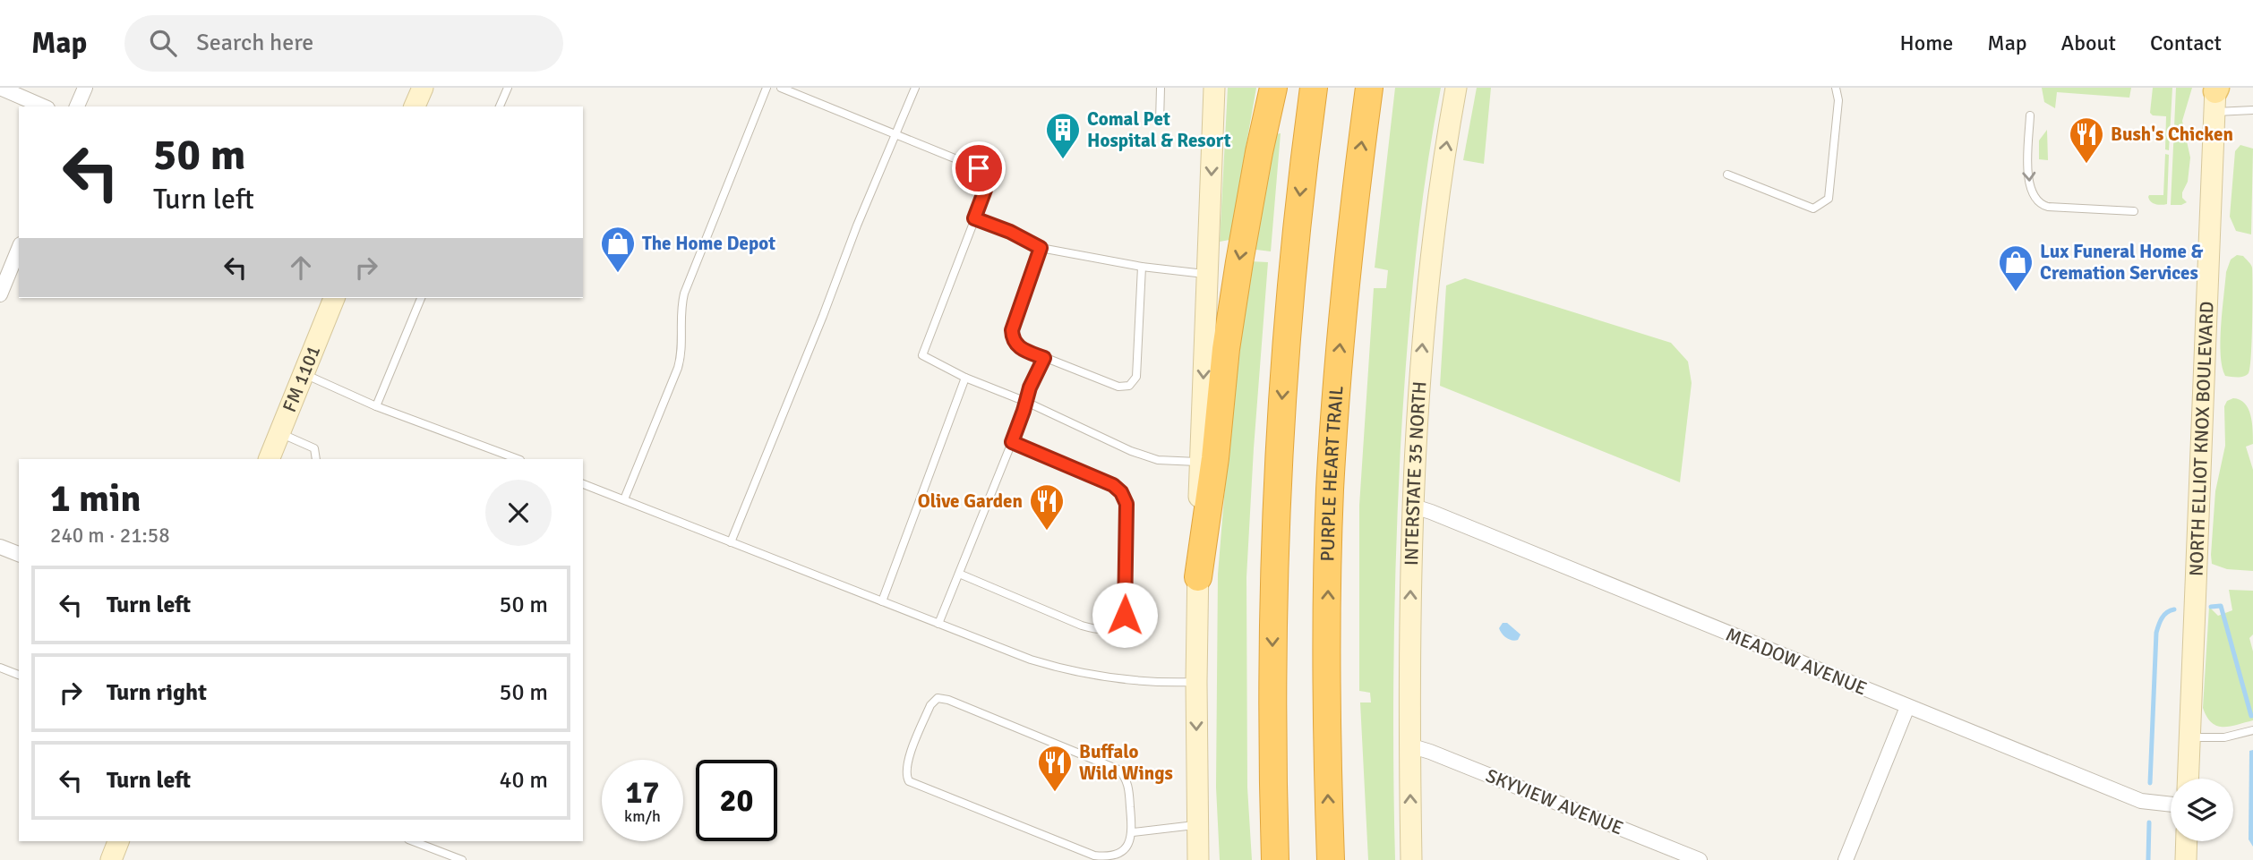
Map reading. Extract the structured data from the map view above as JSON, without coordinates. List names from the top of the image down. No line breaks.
{"streets":{"highway":["PURPLE HEART TRAIL"],"main road":["FM 1101","NORTH ELLIOT KNOX BOULEVARD","INTERSTATE 35 NORTH"],"street":["MEADOW AVENUE","SKYVIEW AVENUE"]},"crossings":[["INTERSTATE 35 NORTH","MEADOW AVENUE"],["INTERSTATE 35 NORTH","SKYVIEW AVENUE"]],"one_way":["INTERSTATE 35 NORTH"],"places":{"building":["Comal Pet Hospital & Resort"],"restaurant":["Bush's Chicken","Olive Garden","Buffalo Wild Wings"],"shop":["The Home Depot","Lux Funeral Home & Cremation Services"]},"page":{"header":"Map","search":"Search here","nav":["Home","Map","About","Contact"],"turn":["50 m","Turn left"],"heading":["1 min","240 m · 21:58"],"list":[{"name":"Turn left","value":"50 m"},{"name":"Turn right","value":"50 m"},{"name":"Turn left","value":"40 m"}],"speed":"17 km/h","limit":"20"}}
